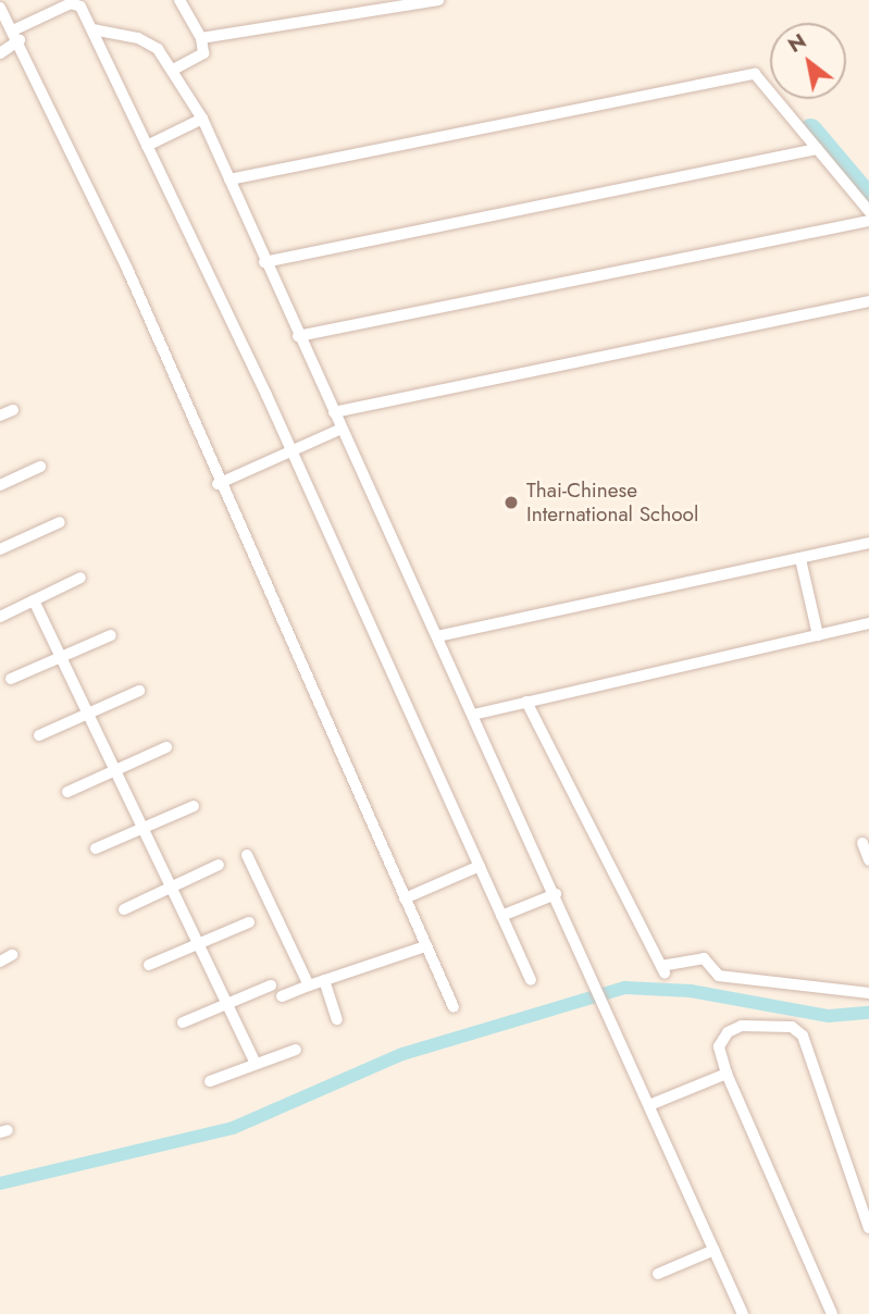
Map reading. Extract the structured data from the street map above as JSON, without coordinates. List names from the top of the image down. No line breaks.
{"places":["Thai-Chinese International School"],"north":"top left"}
